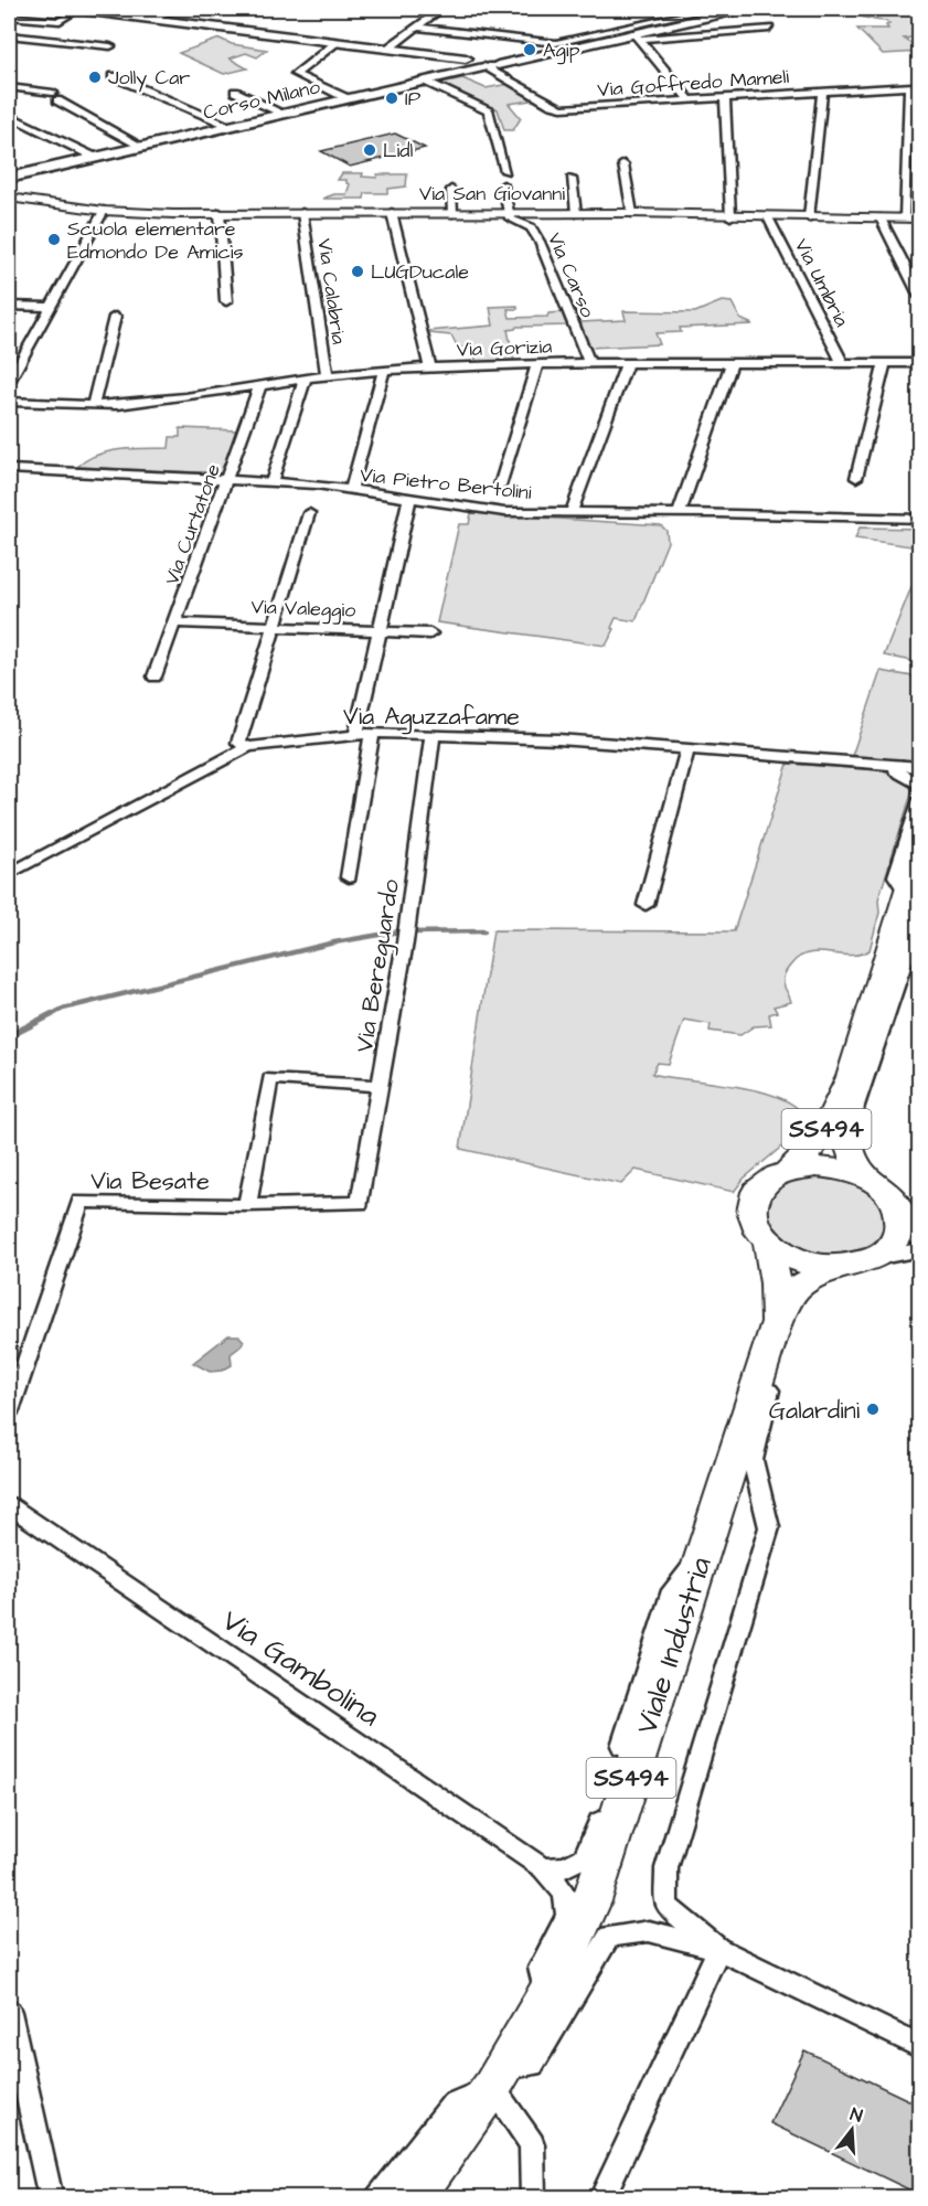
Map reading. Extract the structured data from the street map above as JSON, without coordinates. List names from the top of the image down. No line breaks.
{"streets":{"main road":["Corso Milano","SS494","Viale Industria"],"street":["Via Goffredo Mameli","Via San Giovanni","Via Carso","Via Umbria","Via Calabria","Via Gorizia","Via Pietro Bertolini","Via Curtatone","Via Valeggio","Via Aguzzafame","Via Bereguardo","Via Besate","Via Gambolina"]},"crossings":[["Via Goffredo Mameli","Corso Milano"],["Corso Milano","Via San Giovanni"],["Via San Giovanni","Via Carso"],["Via San Giovanni","Via Umbria"],["Via San Giovanni","Via Calabria"],["Via Carso","Via Gorizia"],["Via Umbria","Via Gorizia"],["Via Calabria","Via Gorizia"],["Via Gorizia","Via Curtatone"],["Via Pietro Bertolini","Via Curtatone"],["Via Curtatone","Via Valeggio"],["Via Aguzzafame","Via Bereguardo"],["Via Bereguardo","Via Besate"],["Viale Industria","Via Gambolina"]],"places":["Agip","Jolly Car","IP","Lidl","Scuola elementare Edmondo De Amicis","LUGDucale","Galardini"],"north":"top"}
